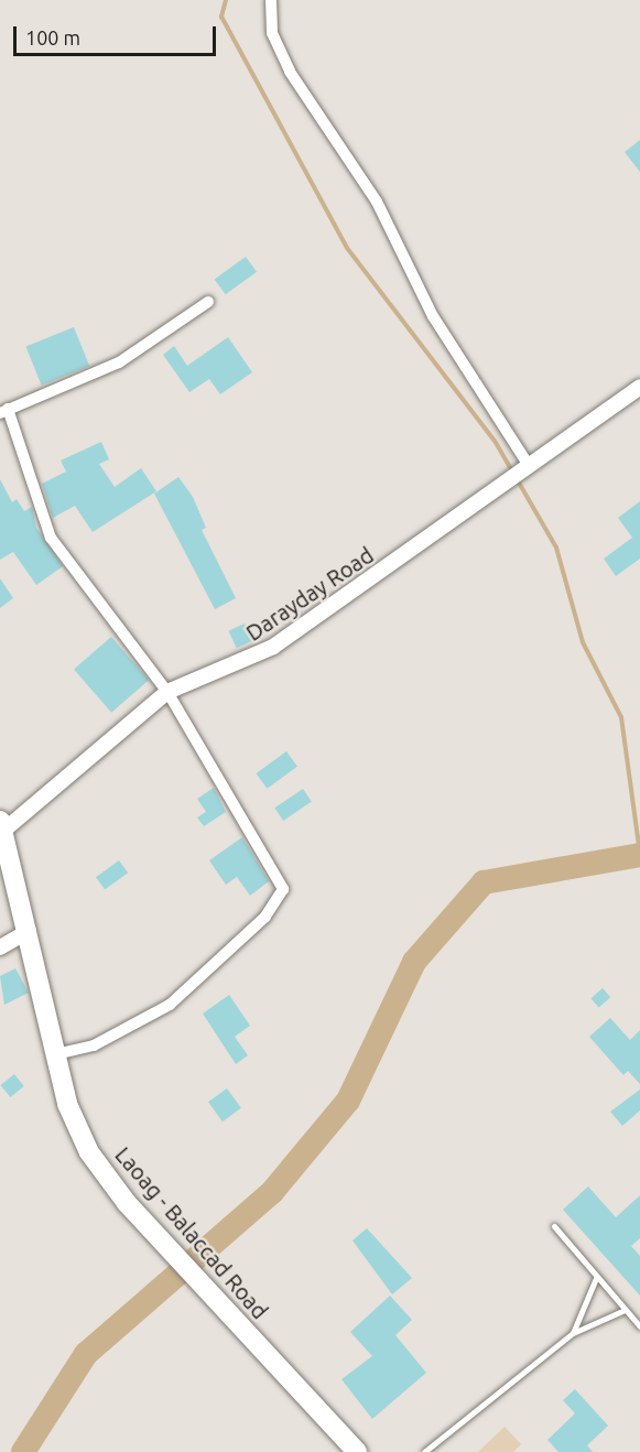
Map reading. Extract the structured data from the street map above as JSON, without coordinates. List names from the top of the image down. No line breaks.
{"streets":{"main road":["Laoag - Balaccad Road"],"street":["Darayday Road"]},"crossings":[["Darayday Road","Laoag - Balaccad Road"]],"scale_bar":"100 m"}
